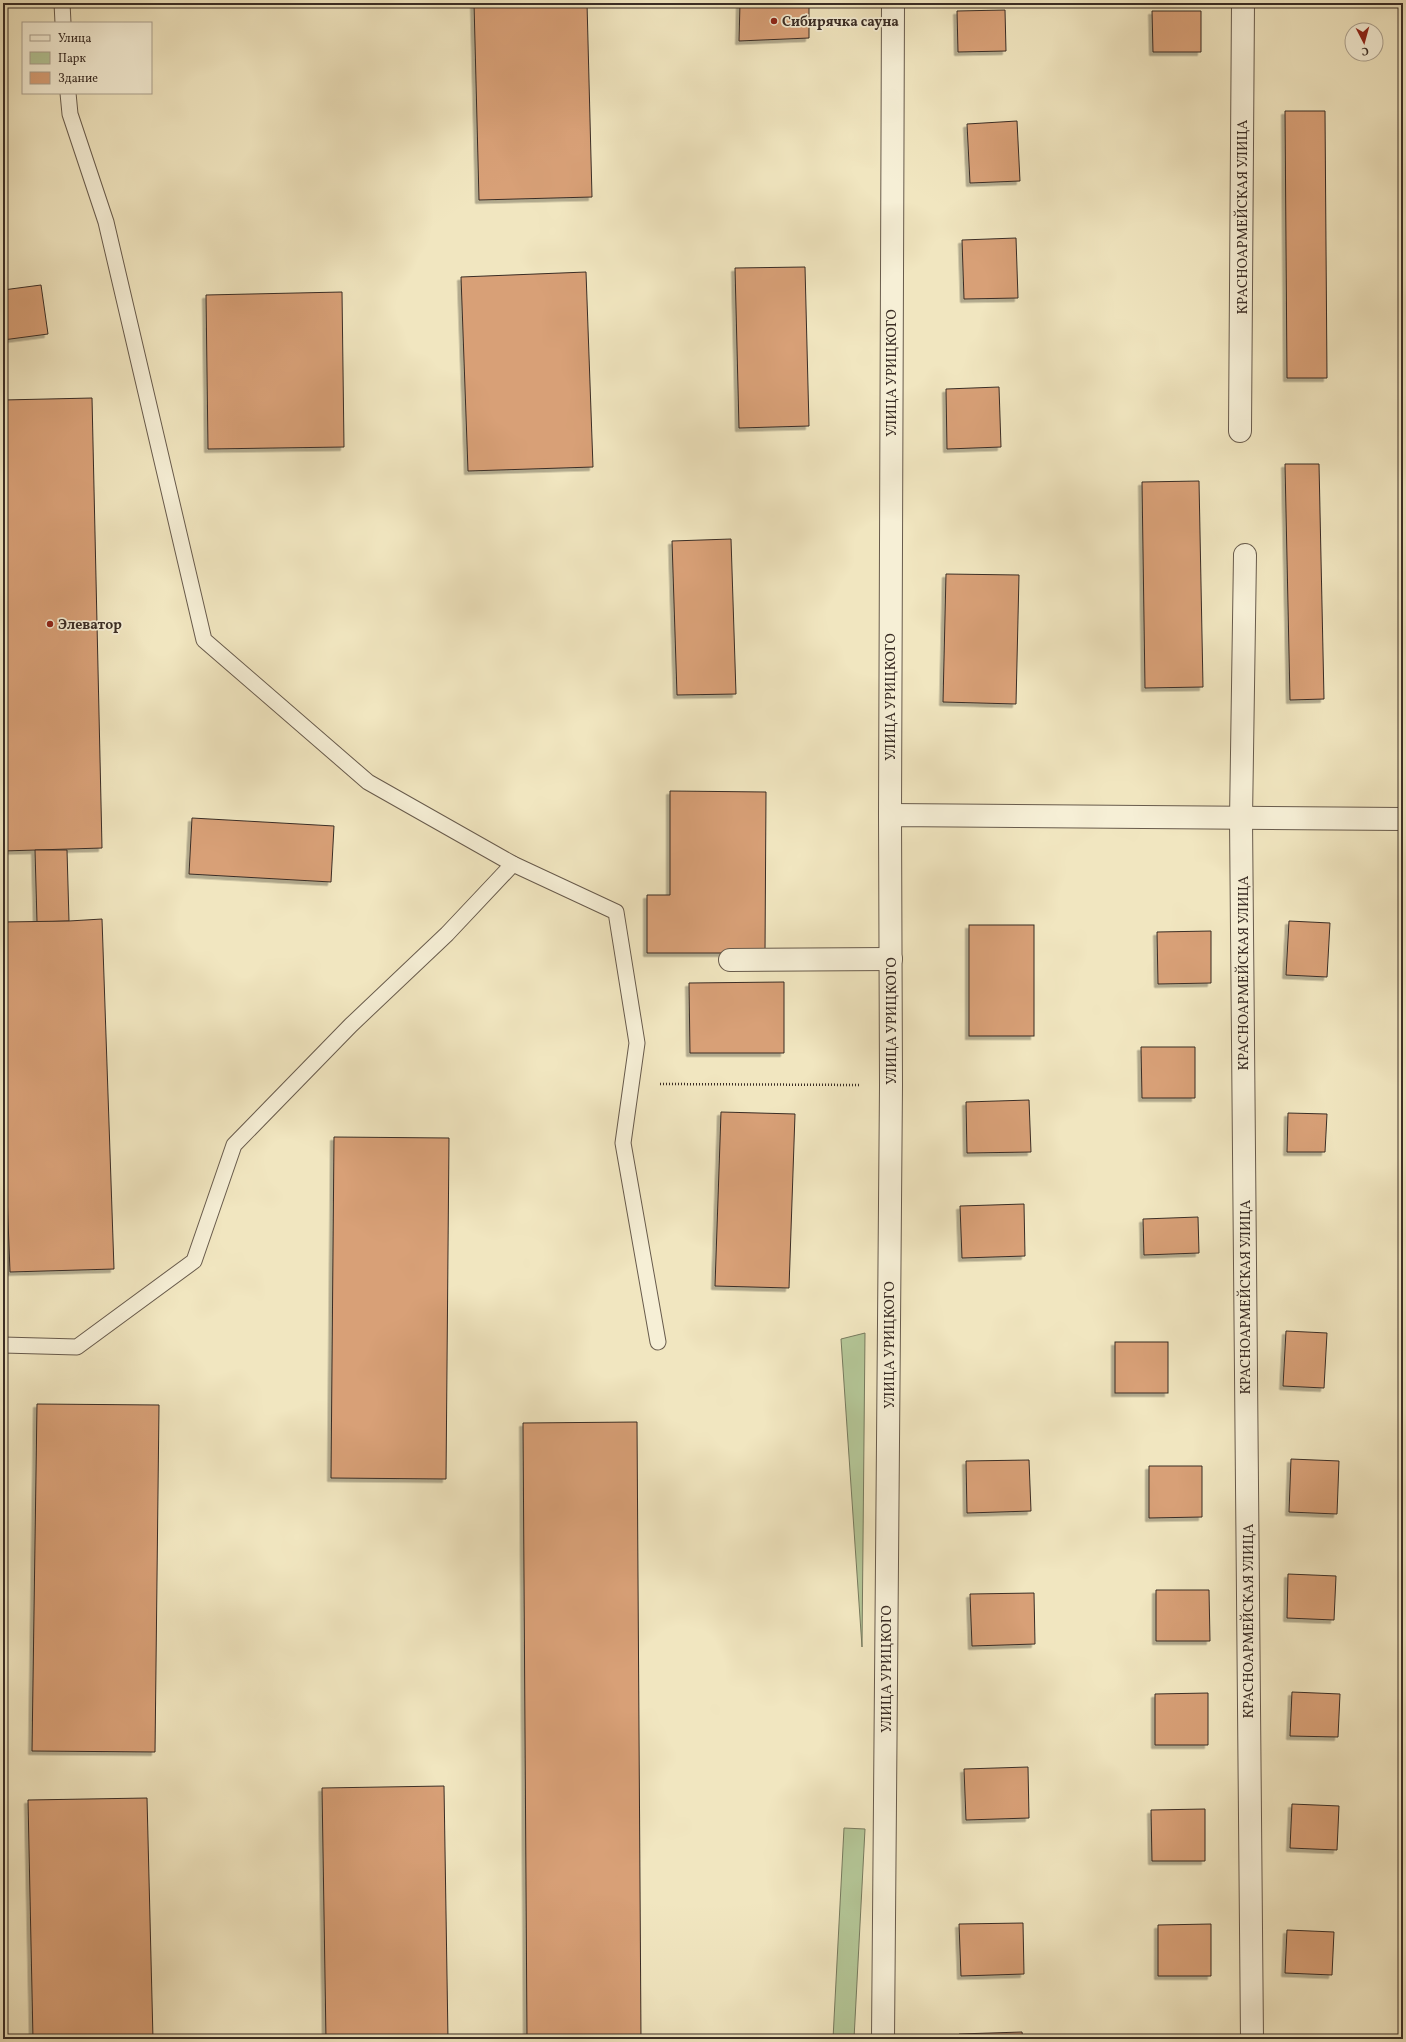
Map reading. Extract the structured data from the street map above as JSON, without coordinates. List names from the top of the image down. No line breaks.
{"streets":{"street":["КРАСНОАРМЕЙСКАЯ УЛИЦА","УЛИЦА УРИЦКОГО"]},"places":["Сибирячка сауна","Элеватор"],"legend":["Улица","Парк","Здание"],"north":"bottom"}
